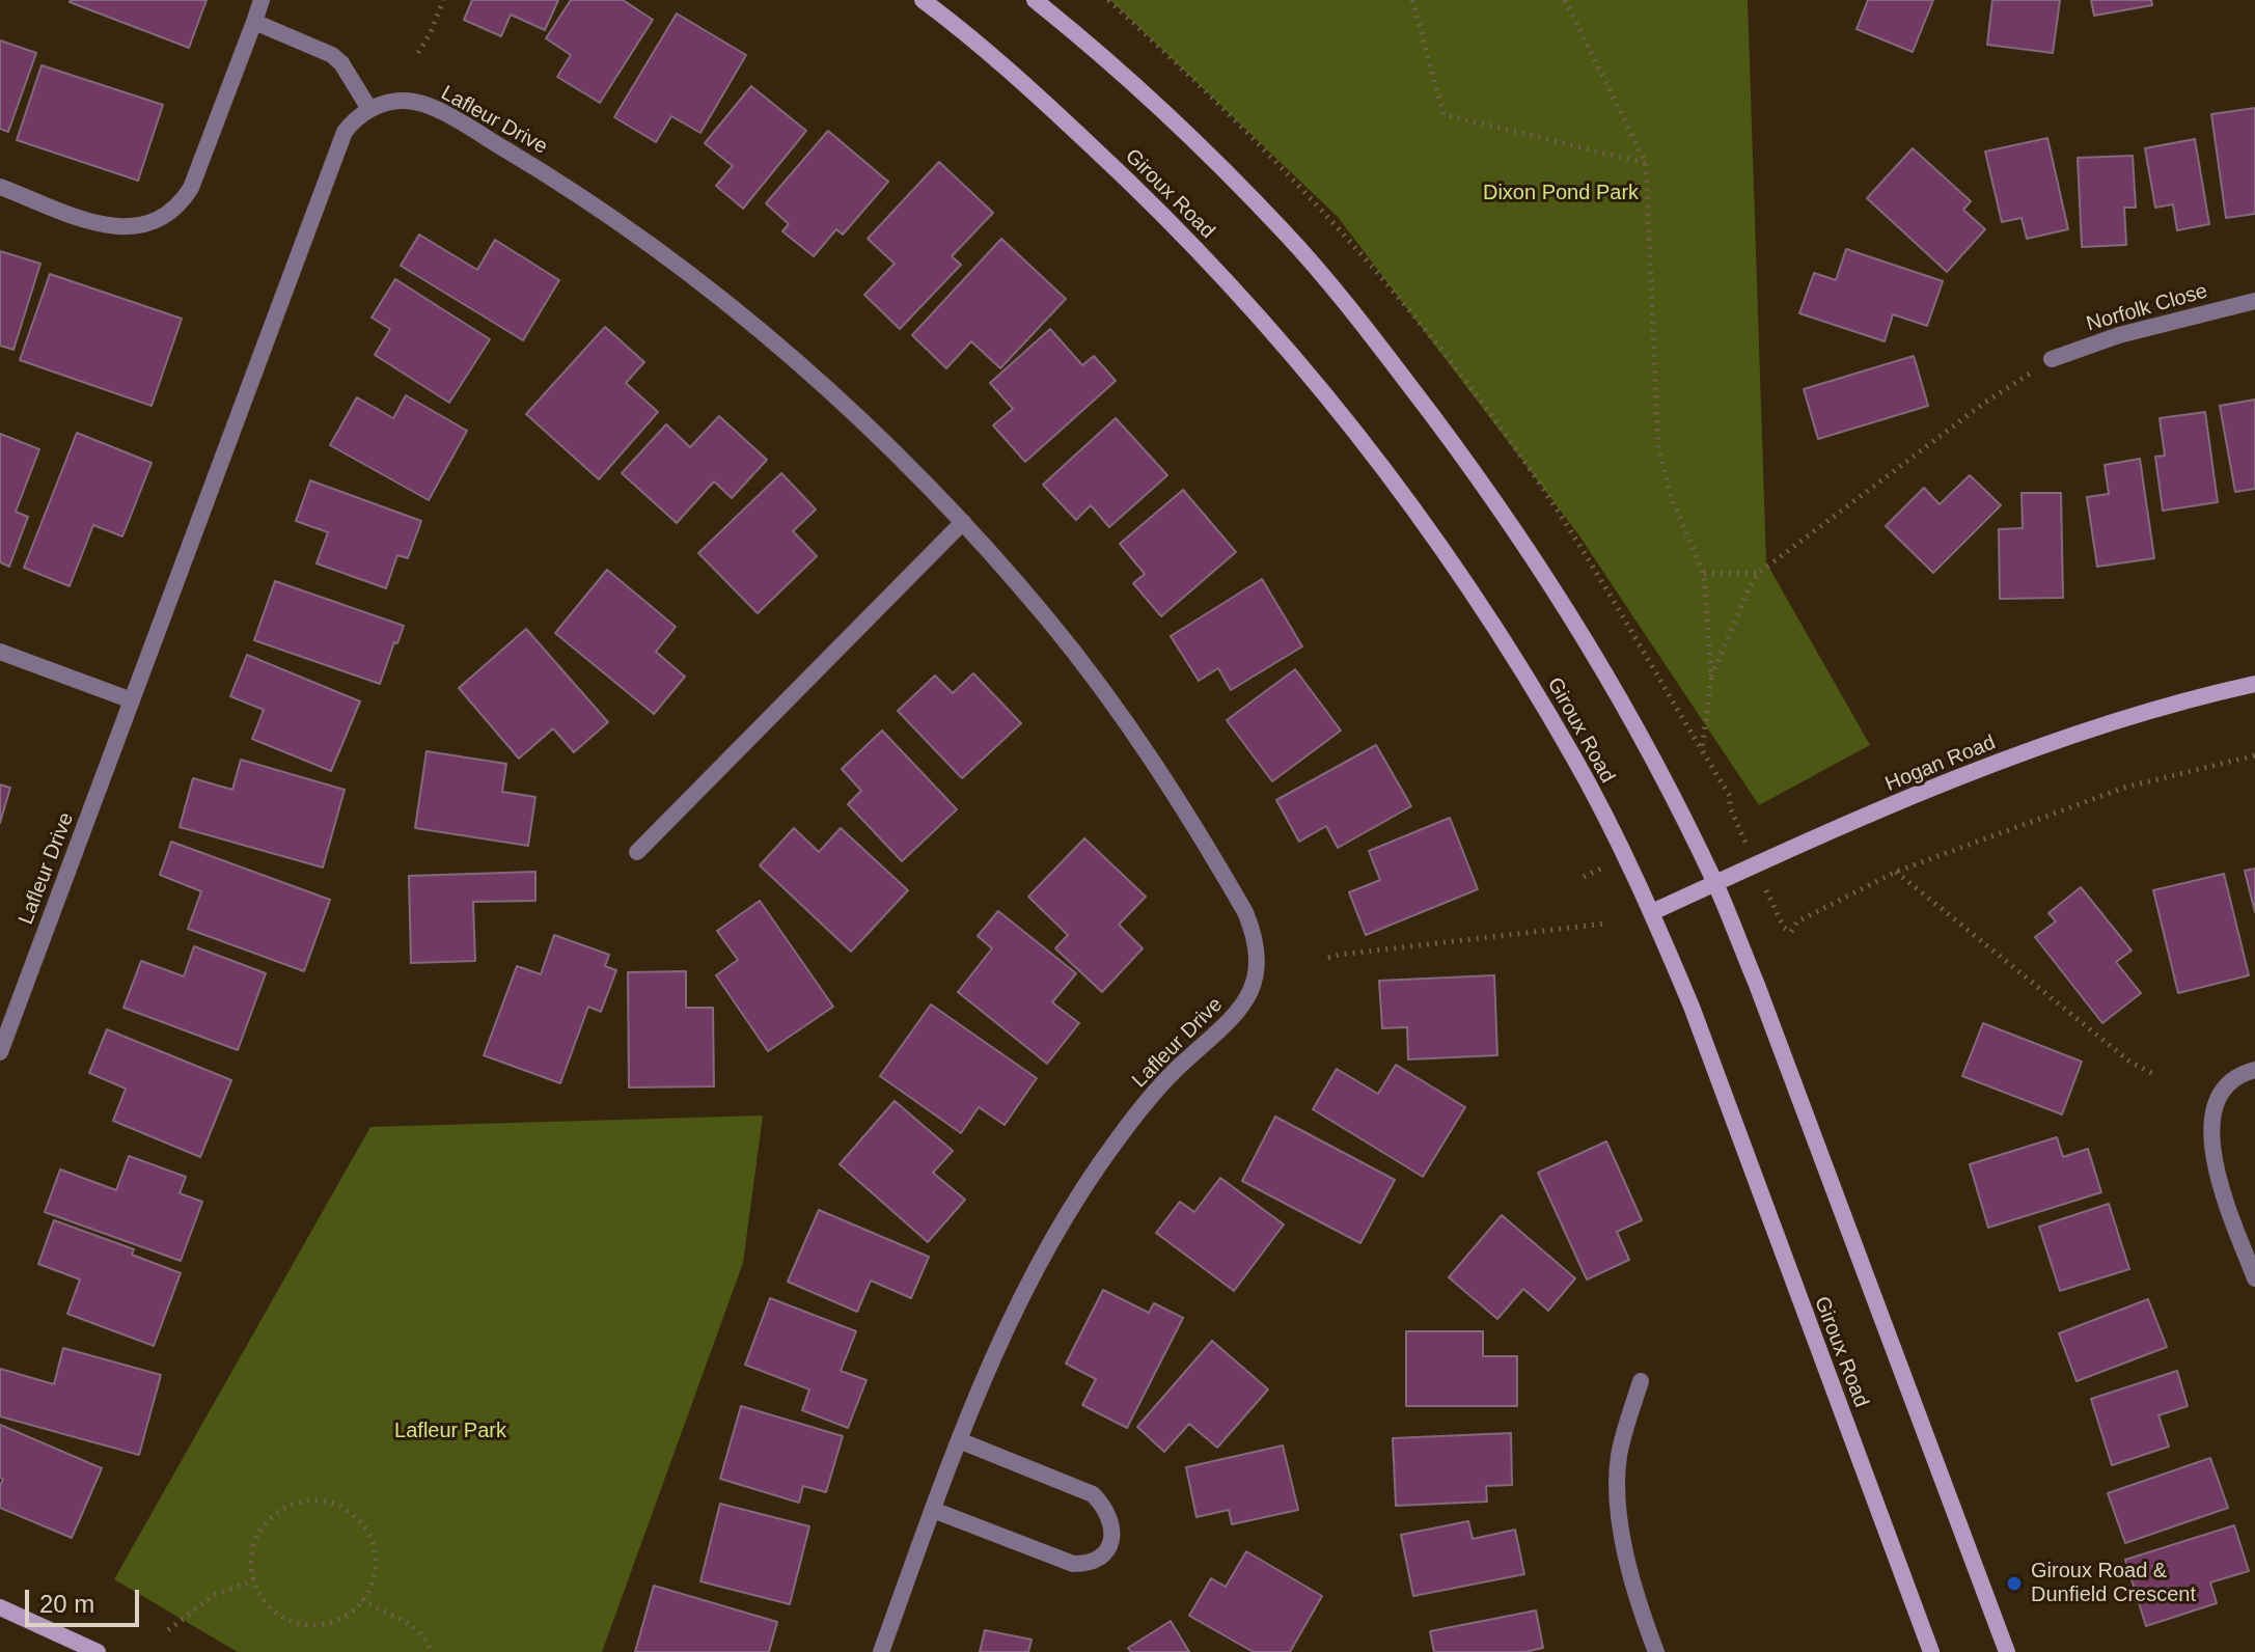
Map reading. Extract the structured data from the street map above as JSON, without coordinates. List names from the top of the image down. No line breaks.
{"streets":{"main road":["Giroux Road","Hogan Road"],"street":["Lafleur Drive","Norfolk Close"]},"crossings":[["Giroux Road","Hogan Road"]],"parks":["Dixon Pond Park","Lafleur Park"],"places":["Giroux Road & Dunfield Crescent"],"scale_bar":"20 m"}
